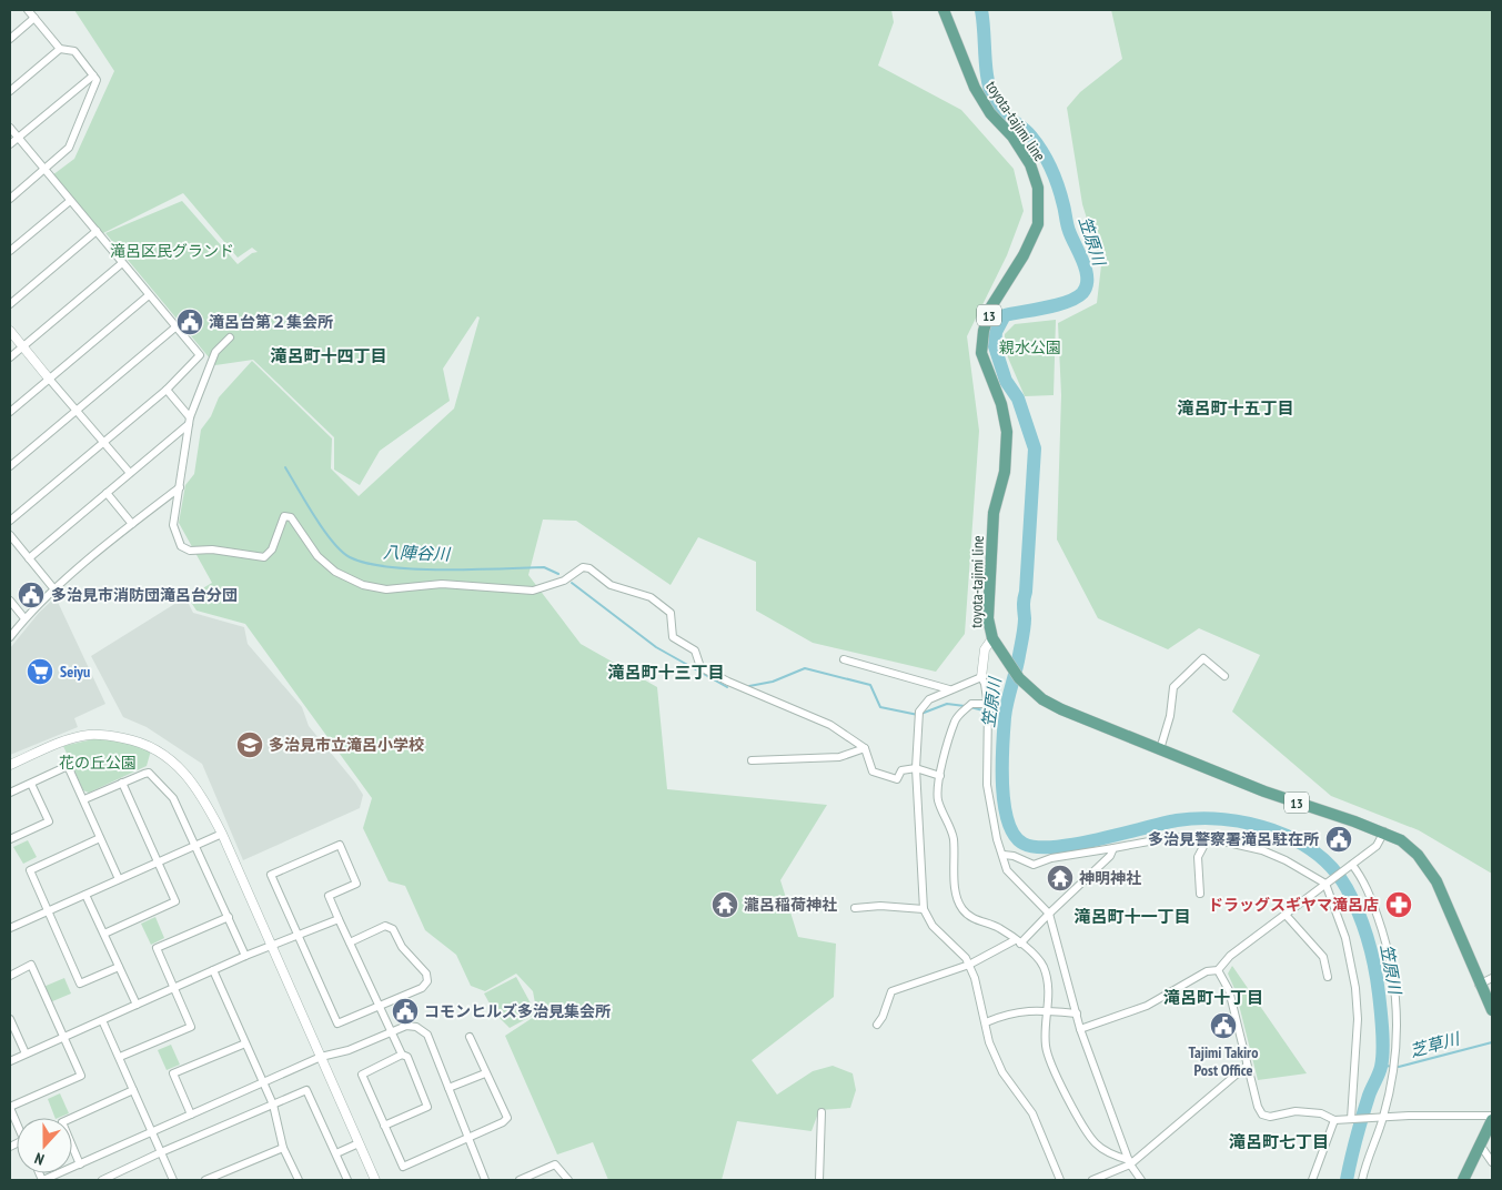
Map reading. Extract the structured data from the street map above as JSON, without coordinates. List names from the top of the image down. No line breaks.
{"streets":{"main road":["toyota-tajimi line","13"]},"districts":["滝呂町十四丁目","滝呂町十五丁目","滝呂町十三丁目","滝呂町十一丁目","滝呂町十丁目","滝呂町七丁目"],"water":["笠原川","八陣谷川","芝草川"],"parks":["滝呂区民グランド","親水公園","花の丘公園"],"places":{"public building":["滝呂台第２集会所","多治見市消防団滝呂台分団","多治見警察署滝呂駐在所","コモンヒルズ多治見集会所","Tajimi Takiro Post Office"],"supermarket":["Seiyu"],"school or university":["多治見市立滝呂小学校"],"temple":["神明神社","瀧呂稲荷神社"],"pharmacy":["ドラッグスギヤマ滝呂店"]},"north":"bottom"}
